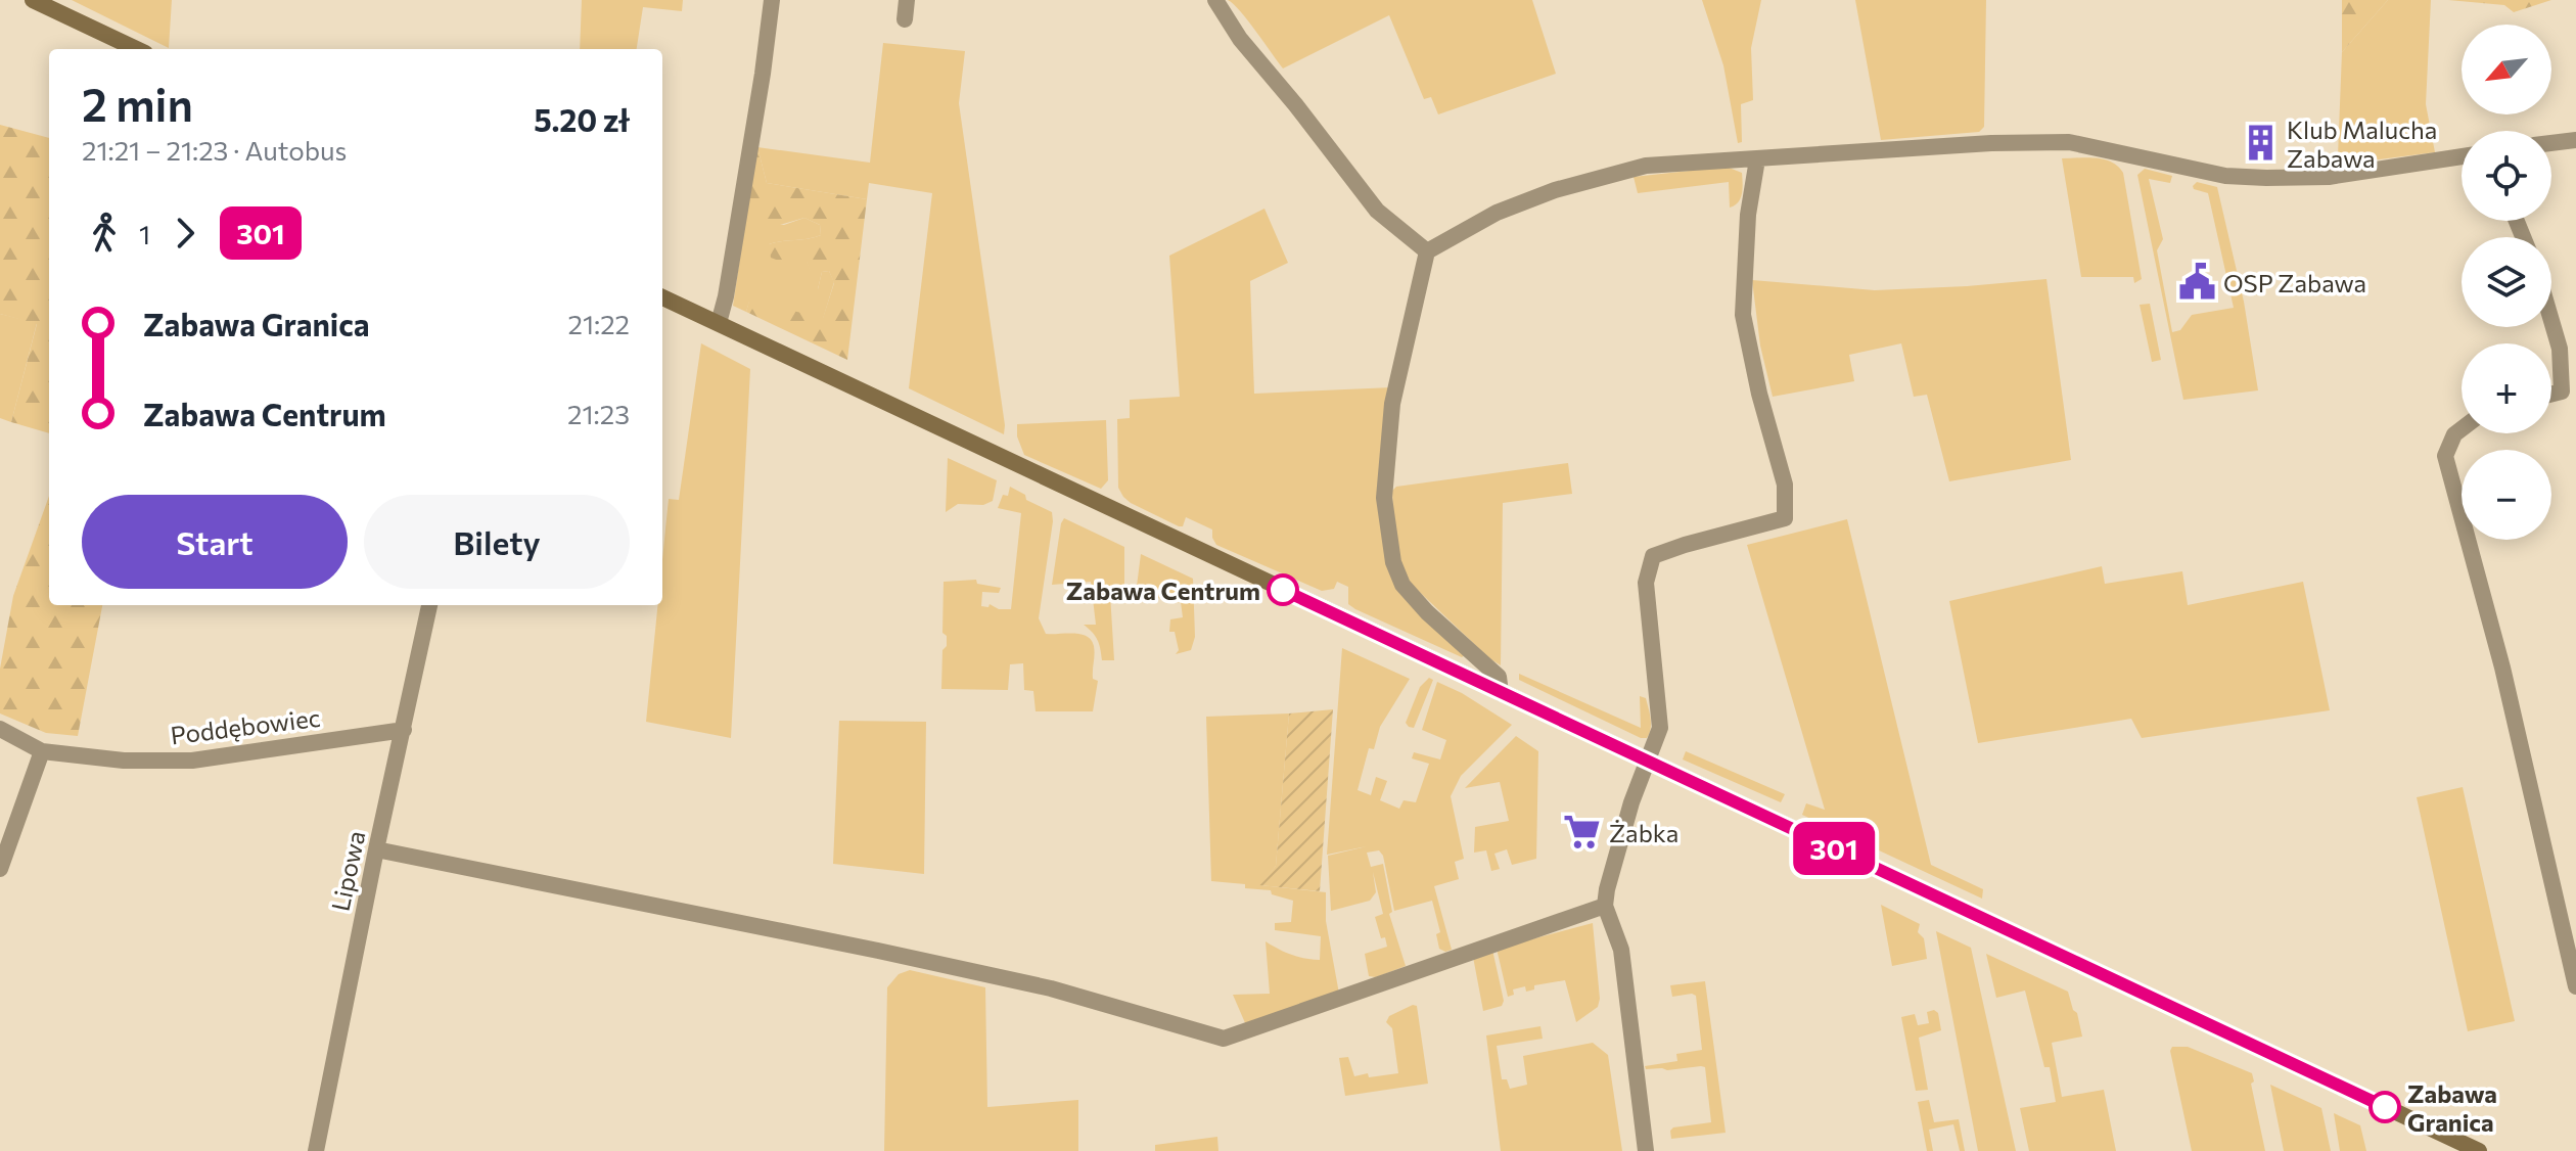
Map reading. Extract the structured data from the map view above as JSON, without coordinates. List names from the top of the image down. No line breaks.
{"streets":{"street":["Poddębowiec","Lipowa"]},"crossings":[["Poddębowiec","Lipowa"]],"places":{"building":["Klub Malucha Zabawa"],"public building":["OSP Zabawa"],"other":["Zabawa Centrum","Zabawa Granica"],"supermarket":["Żabka"]},"lines":["bus line 301"],"north":"bottom left","page":{"on_map":"301","map_buttons":["+","−"],"heading":["2 min","21:21 – 21:23 · Autobus","5.20 zł"],"legs":["1","301"],"list":[{"name":"Zabawa Granica","value":"21:22"},{"name":"Zabawa Centrum","value":"21:23"}],"buttons":["Start","Bilety"]}}
